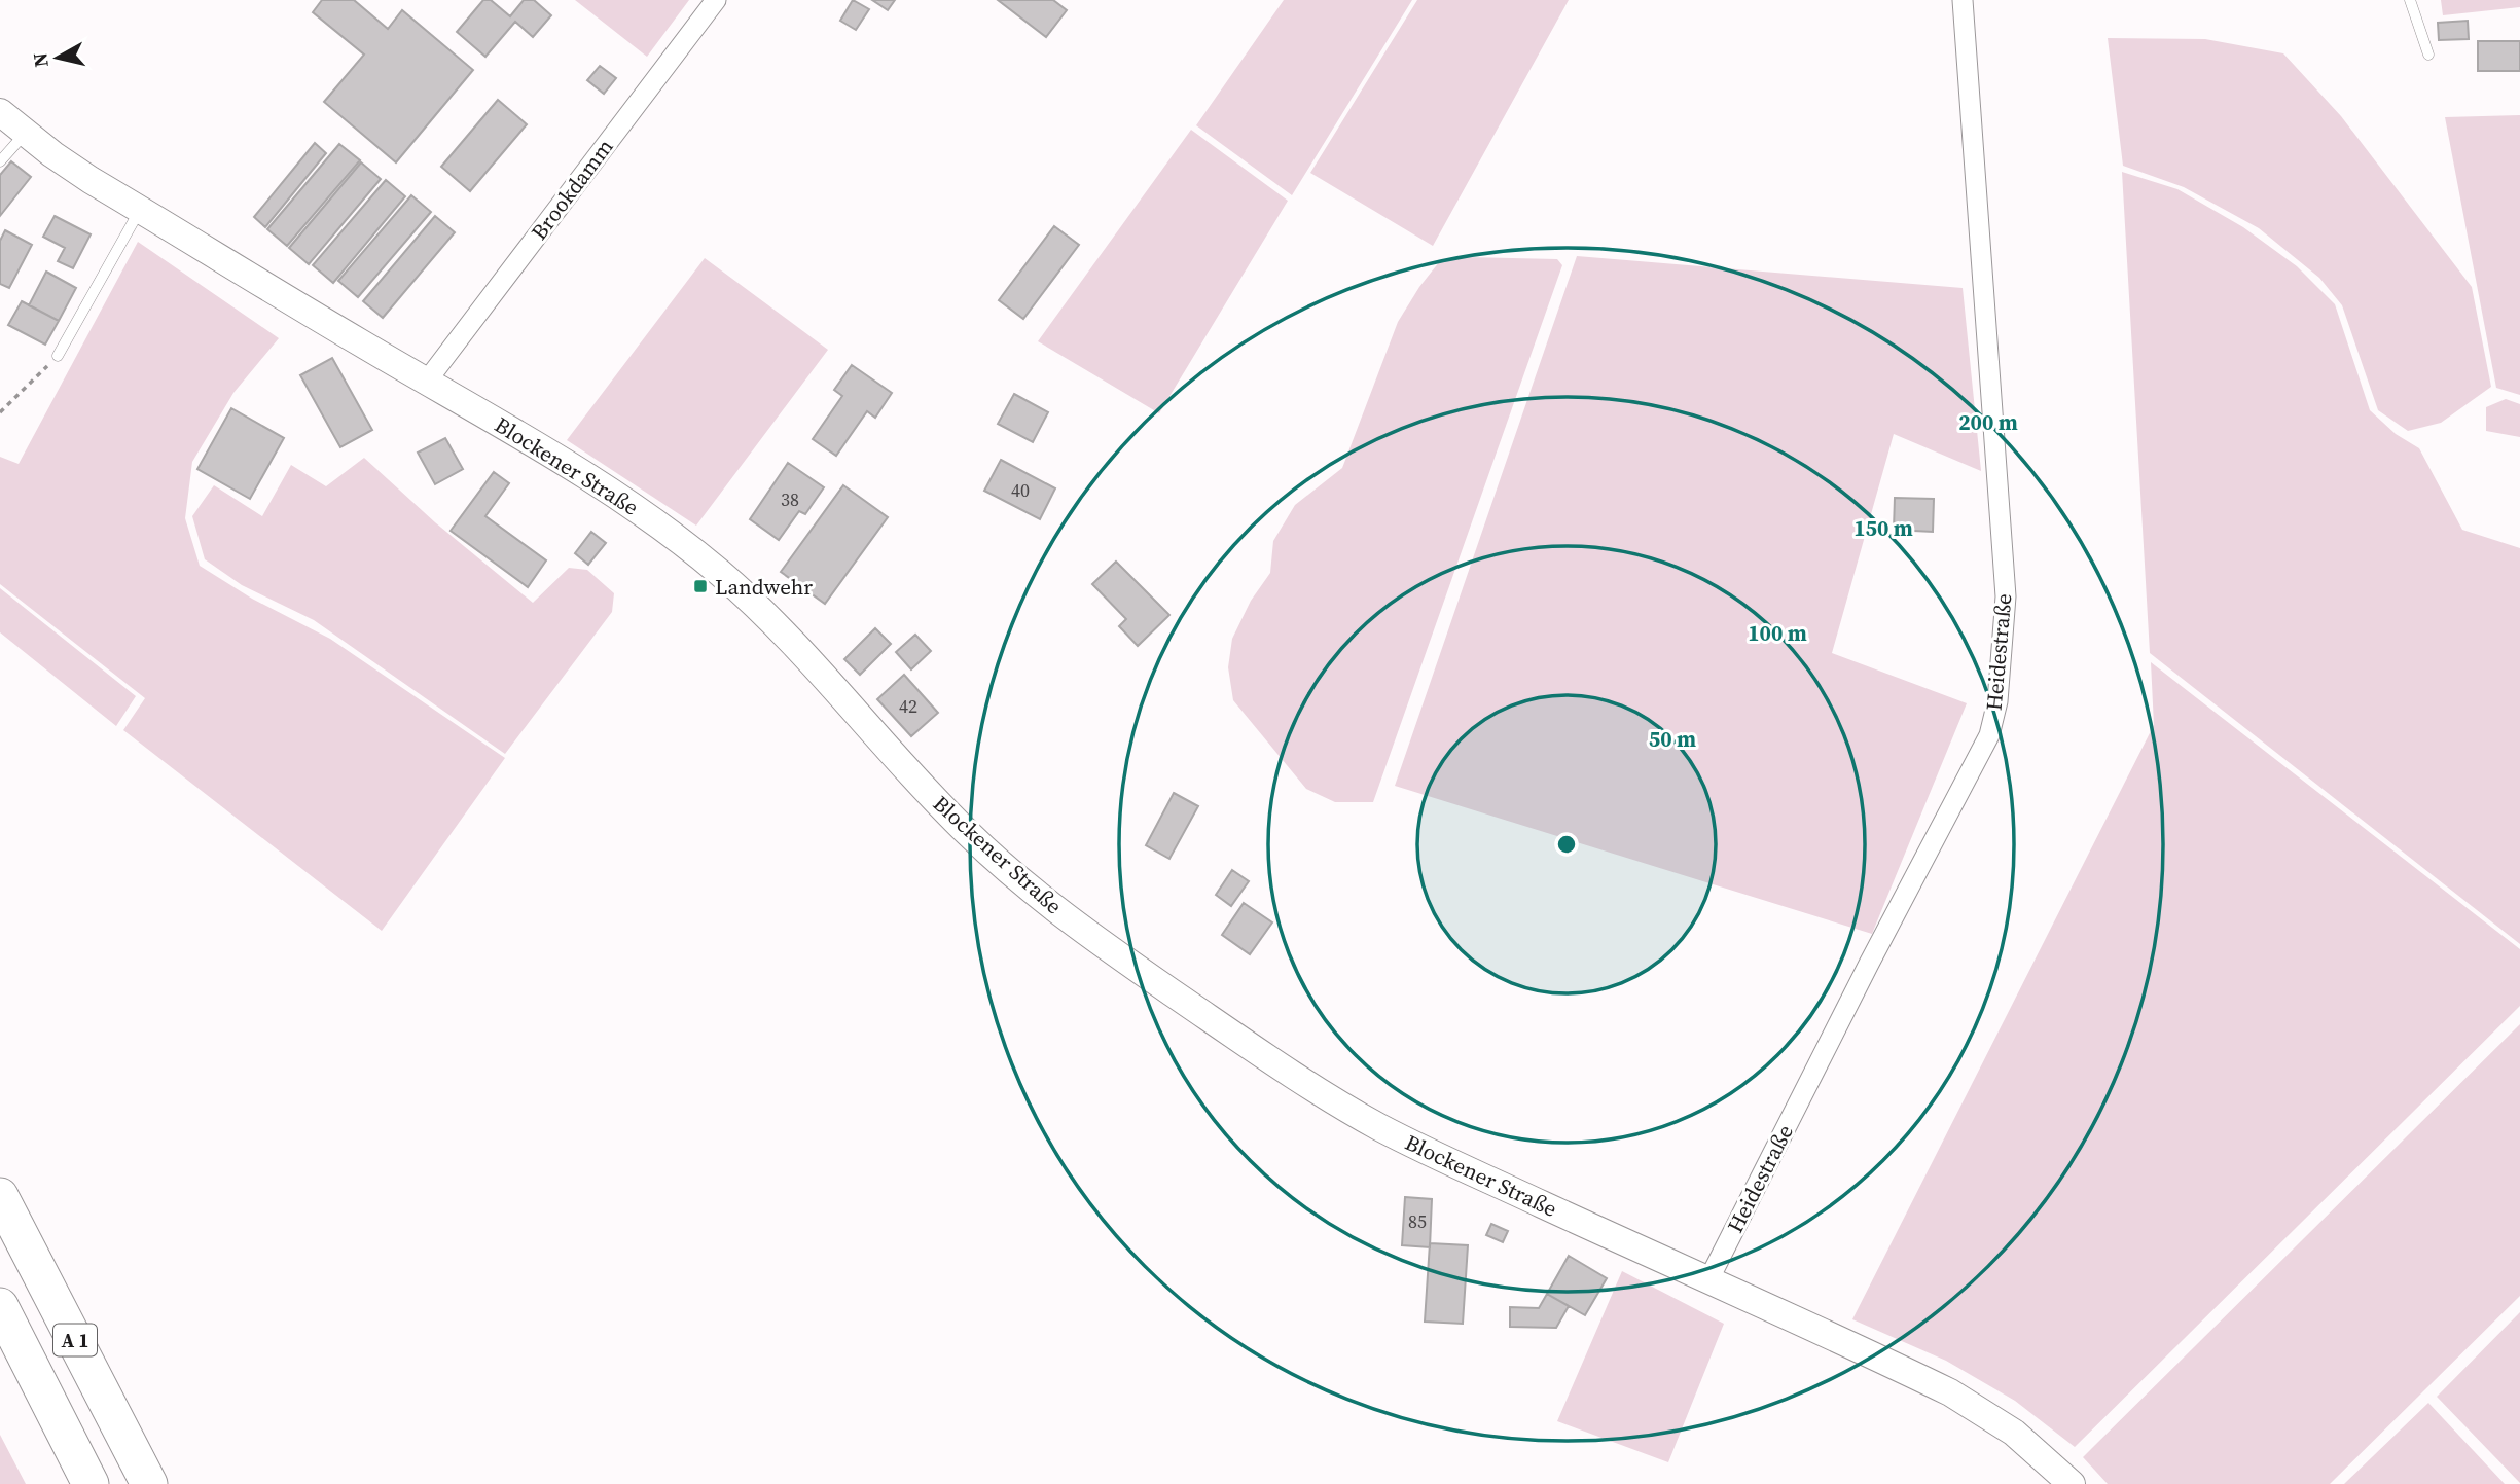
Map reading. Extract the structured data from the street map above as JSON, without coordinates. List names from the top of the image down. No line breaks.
{"streets":{"highway":["A 1"],"street":["Brookdamm","Blockener Straße","Heidestraße"]},"crossings":[["Brookdamm","Blockener Straße"],["Blockener Straße","Heidestraße"]],"places":{"transit":["Landwehr"]},"house_numbers":["40","38","42","85"],"north":"left","rings":["200 m","150 m","100 m","50 m"]}
